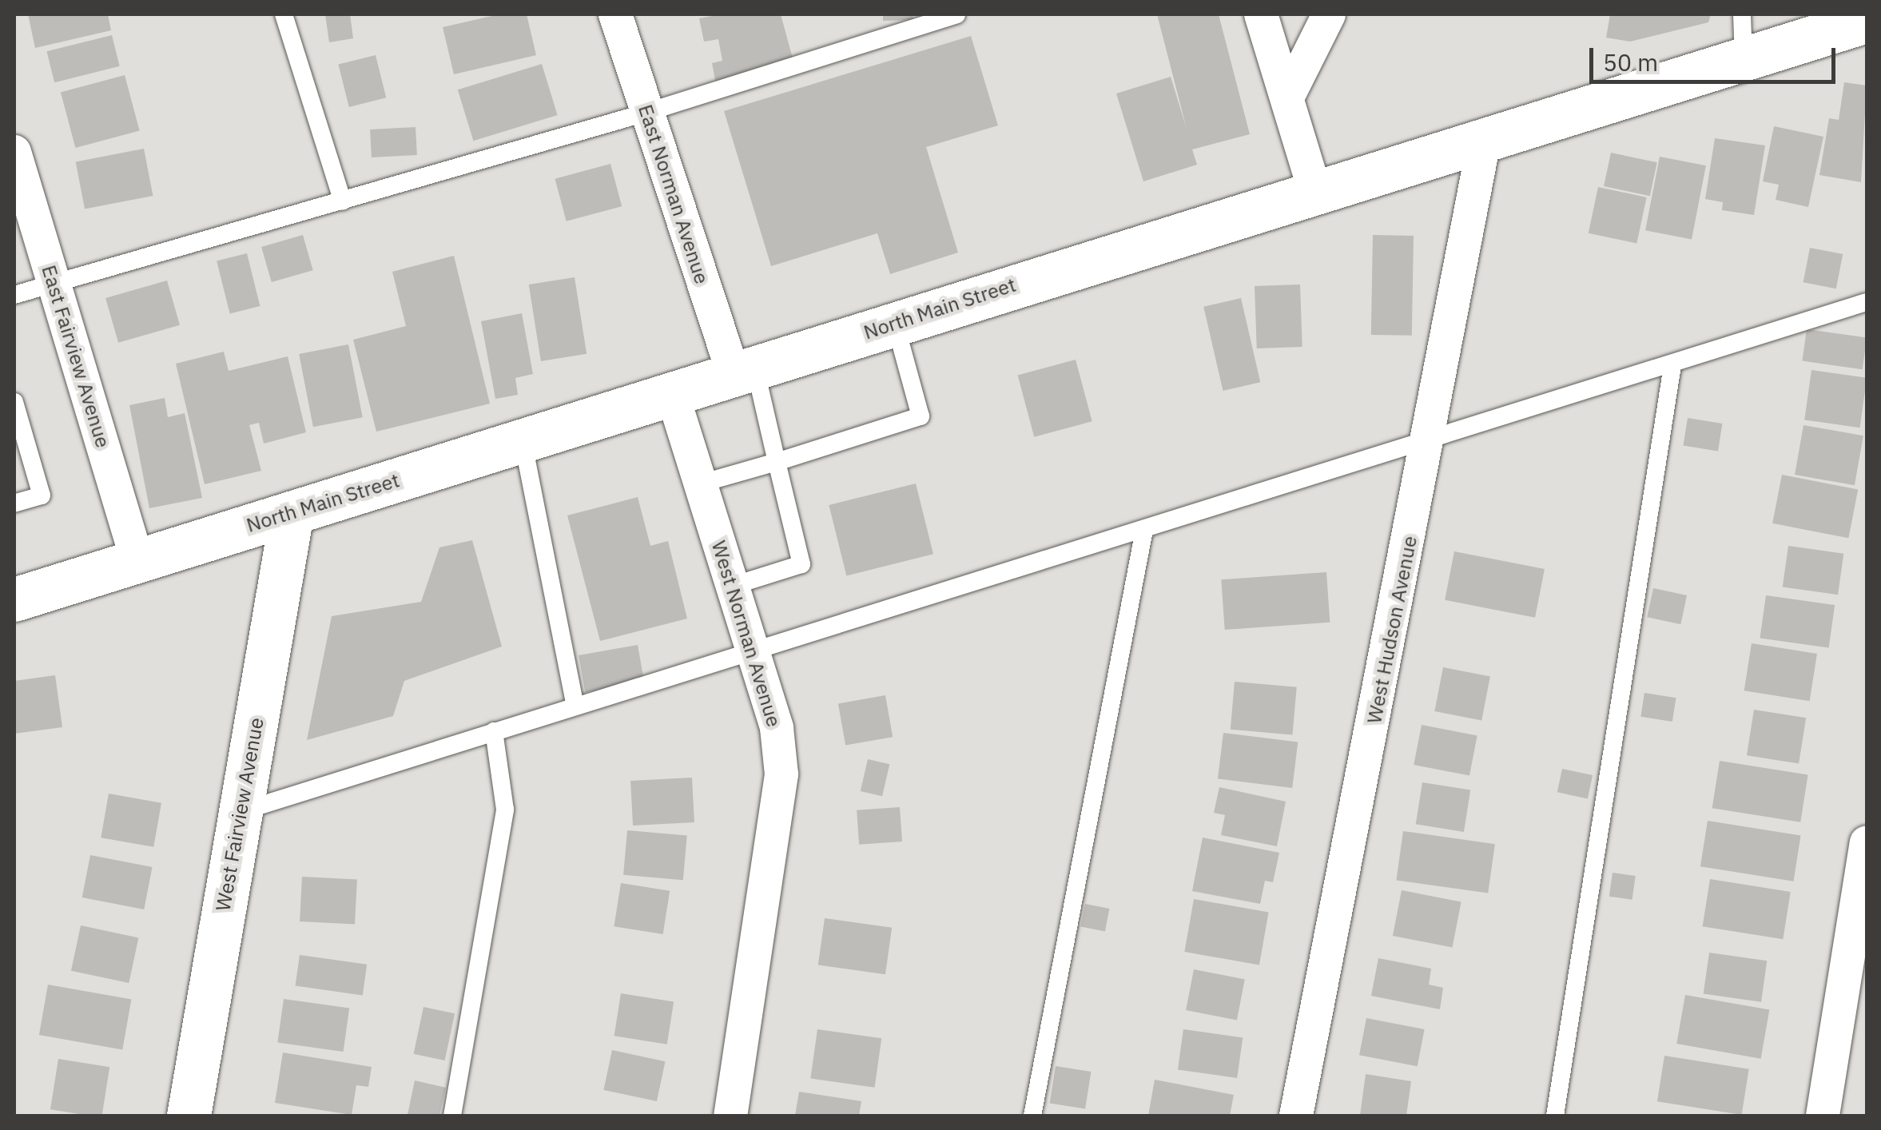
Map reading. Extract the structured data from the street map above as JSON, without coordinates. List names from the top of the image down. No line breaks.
{"streets":{"main road":["North Main Street","West Fairview Avenue"],"street":["East Norman Avenue","East Fairview Avenue","West Hudson Avenue","West Norman Avenue"]},"crossings":[["East Norman Avenue","North Main Street"],["North Main Street","East Fairview Avenue"],["North Main Street","West Hudson Avenue"],["North Main Street","West Norman Avenue"],["North Main Street","West Fairview Avenue"]],"scale_bar":"50 m"}
